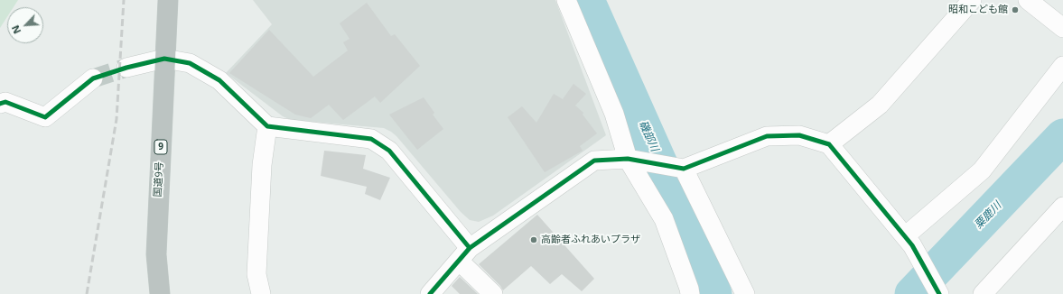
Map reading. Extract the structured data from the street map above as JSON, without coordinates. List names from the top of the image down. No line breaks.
{"streets":{"highway":["9","国道9号"]},"water":["磯部川","粟鹿川"],"places":["昭和こども館","高齢者ふれあいプラザ"],"north":"bottom left"}
